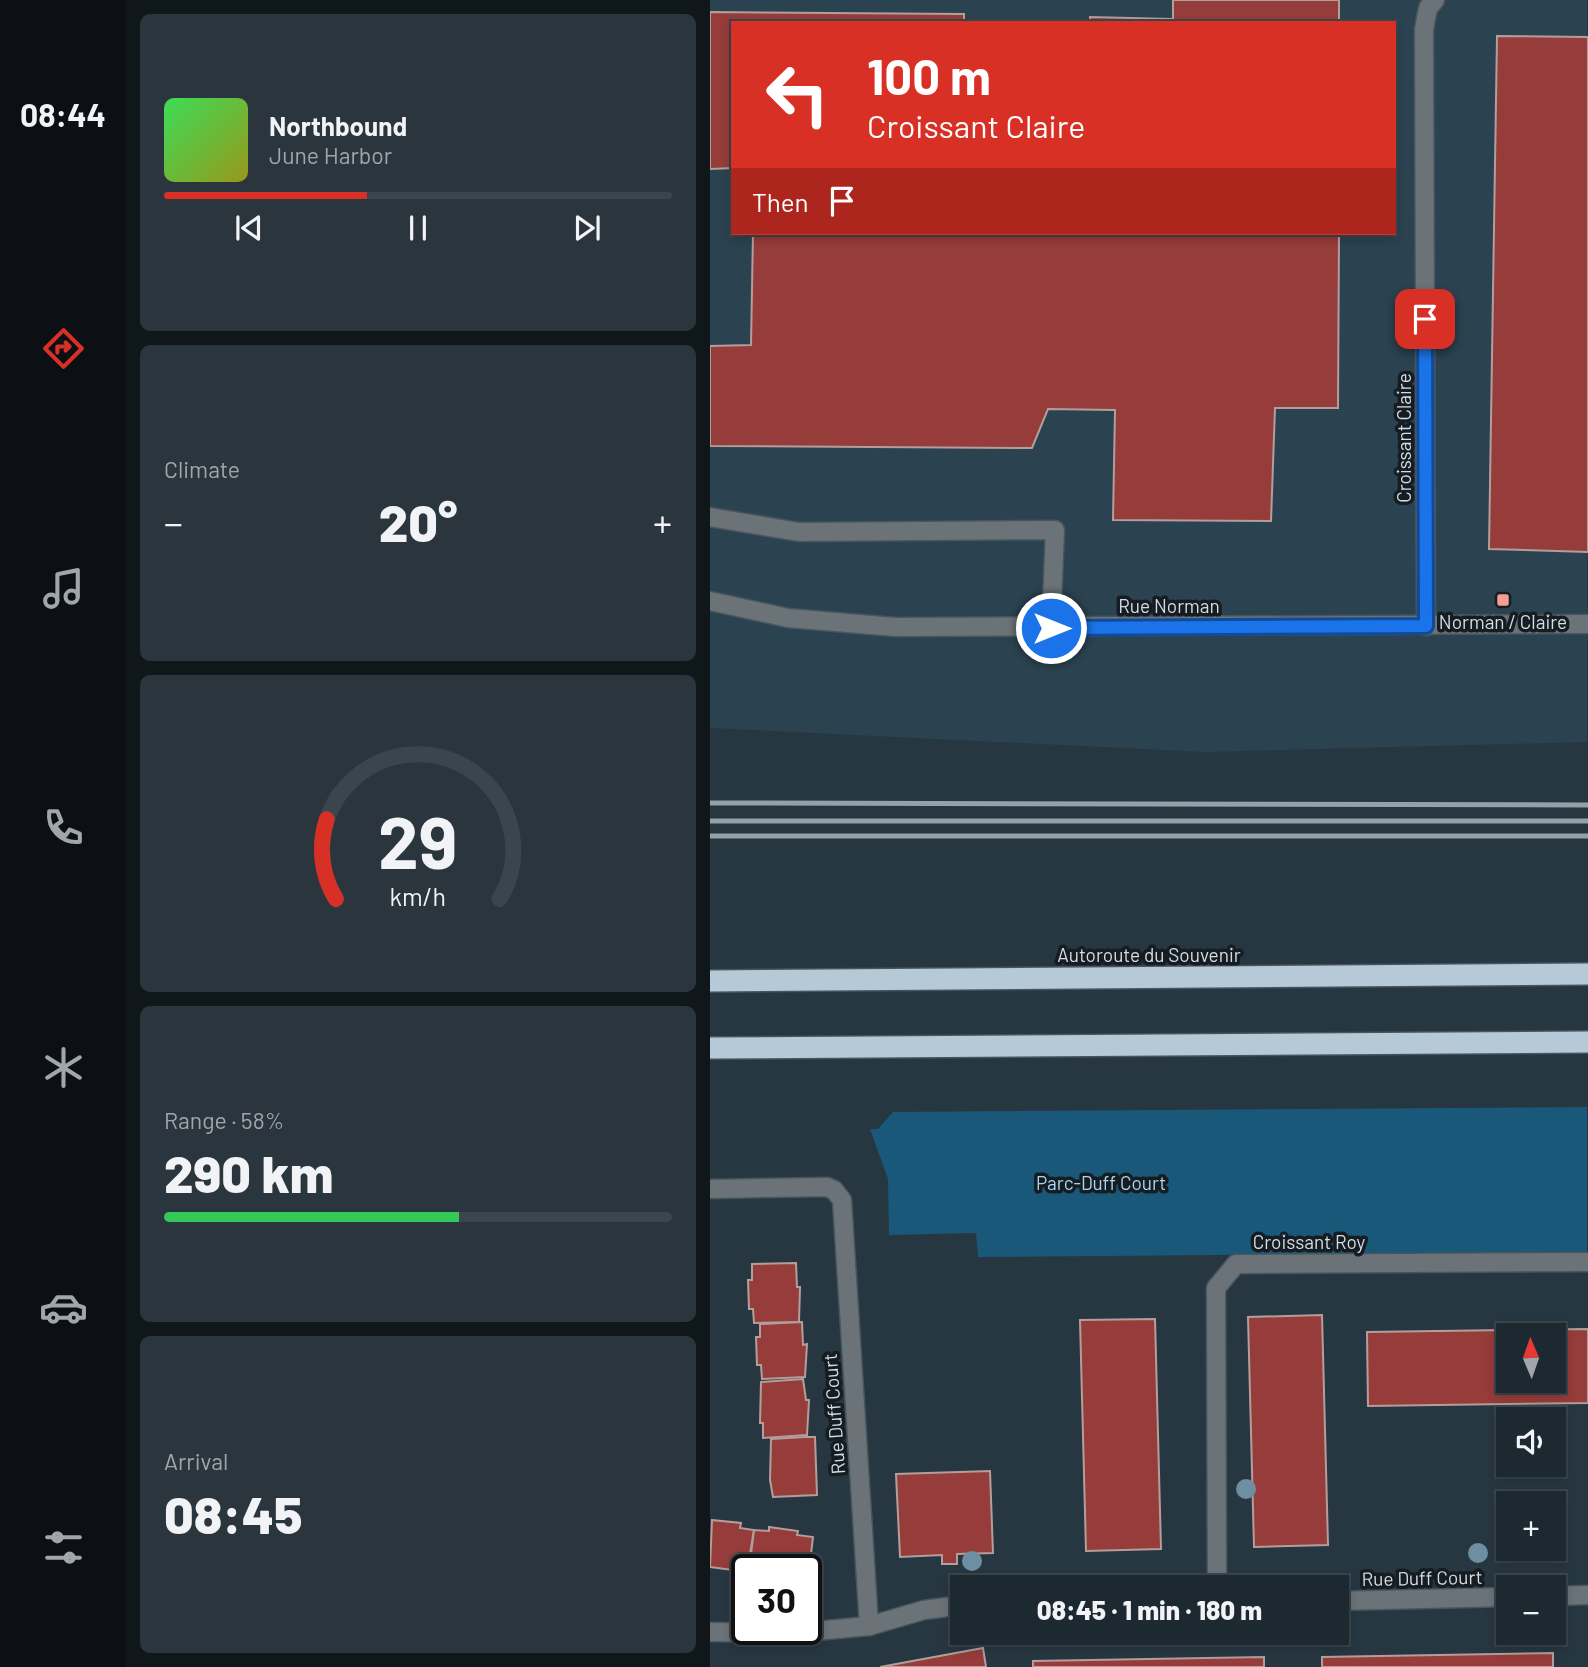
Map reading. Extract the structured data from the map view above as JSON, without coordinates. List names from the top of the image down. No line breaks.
{"streets":{"highway":["Autoroute du Souvenir"],"street":["Croissant Claire","Rue Norman","Croissant Roy","Rue Duff Court"]},"crossings":[["Croissant Claire","Rue Norman"]],"parks":["Parc-Duff Court"],"places":{"transit":["Norman / Claire"]},"north":"top","page":{"tabs":"08:44","turn":["100 m","Croissant Claire"],"song":["Northbound","June Harbor"],"then":"Then","tile":["Climate",["Range · 58%","290 km"],["Arrival","08:45"]],"heat":["−","20°","+"],"map_buttons":["+","−"],"limit":"30","trip":"08:45 · 1 min · 180 m","gauge":["29","km/h"]}}
